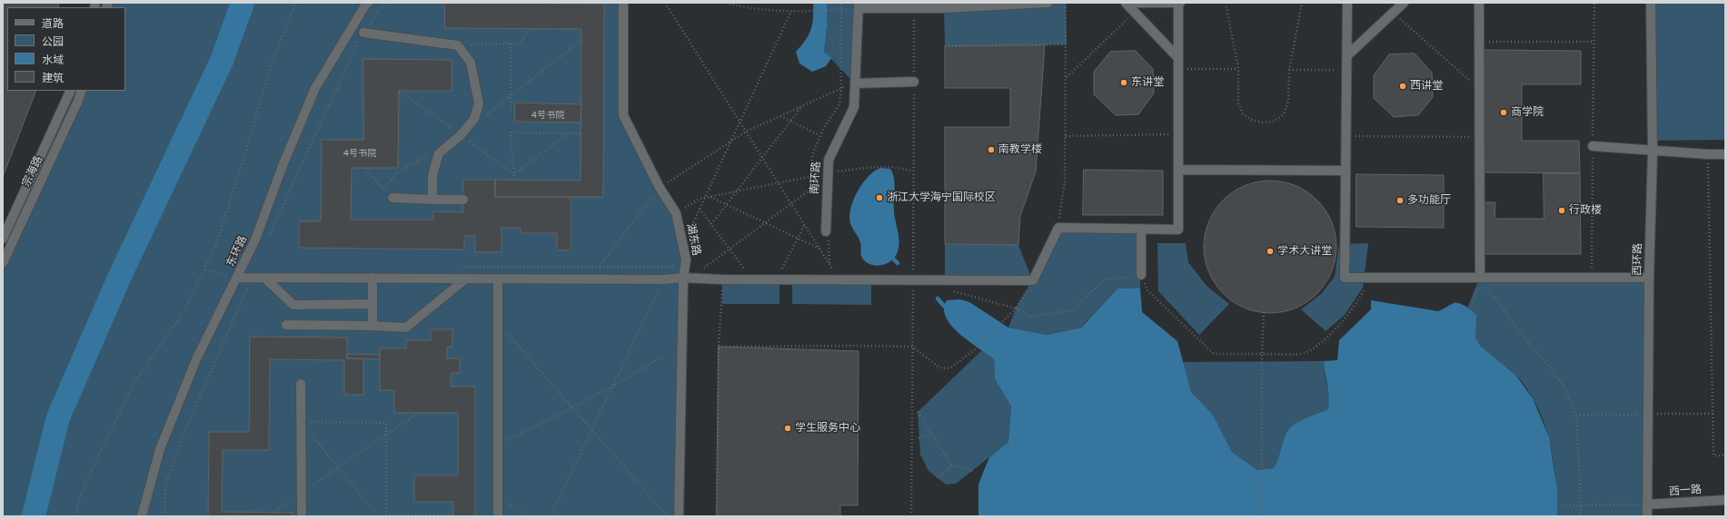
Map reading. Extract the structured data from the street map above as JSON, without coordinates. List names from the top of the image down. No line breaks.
{"streets":{"street":["宗海路","南环路","湖东路","东环路","西环路","西一路"]},"crossings":[["西环路","西一路"]],"places":["东讲堂","西讲堂","商学院","南教学楼","浙江大学海宁国际校区","多功能厅","行政楼","学术大讲堂","学生服务中心"],"house_numbers":["4号书院","4号书院"],"legend":["道路","公园","水域","建筑"]}
